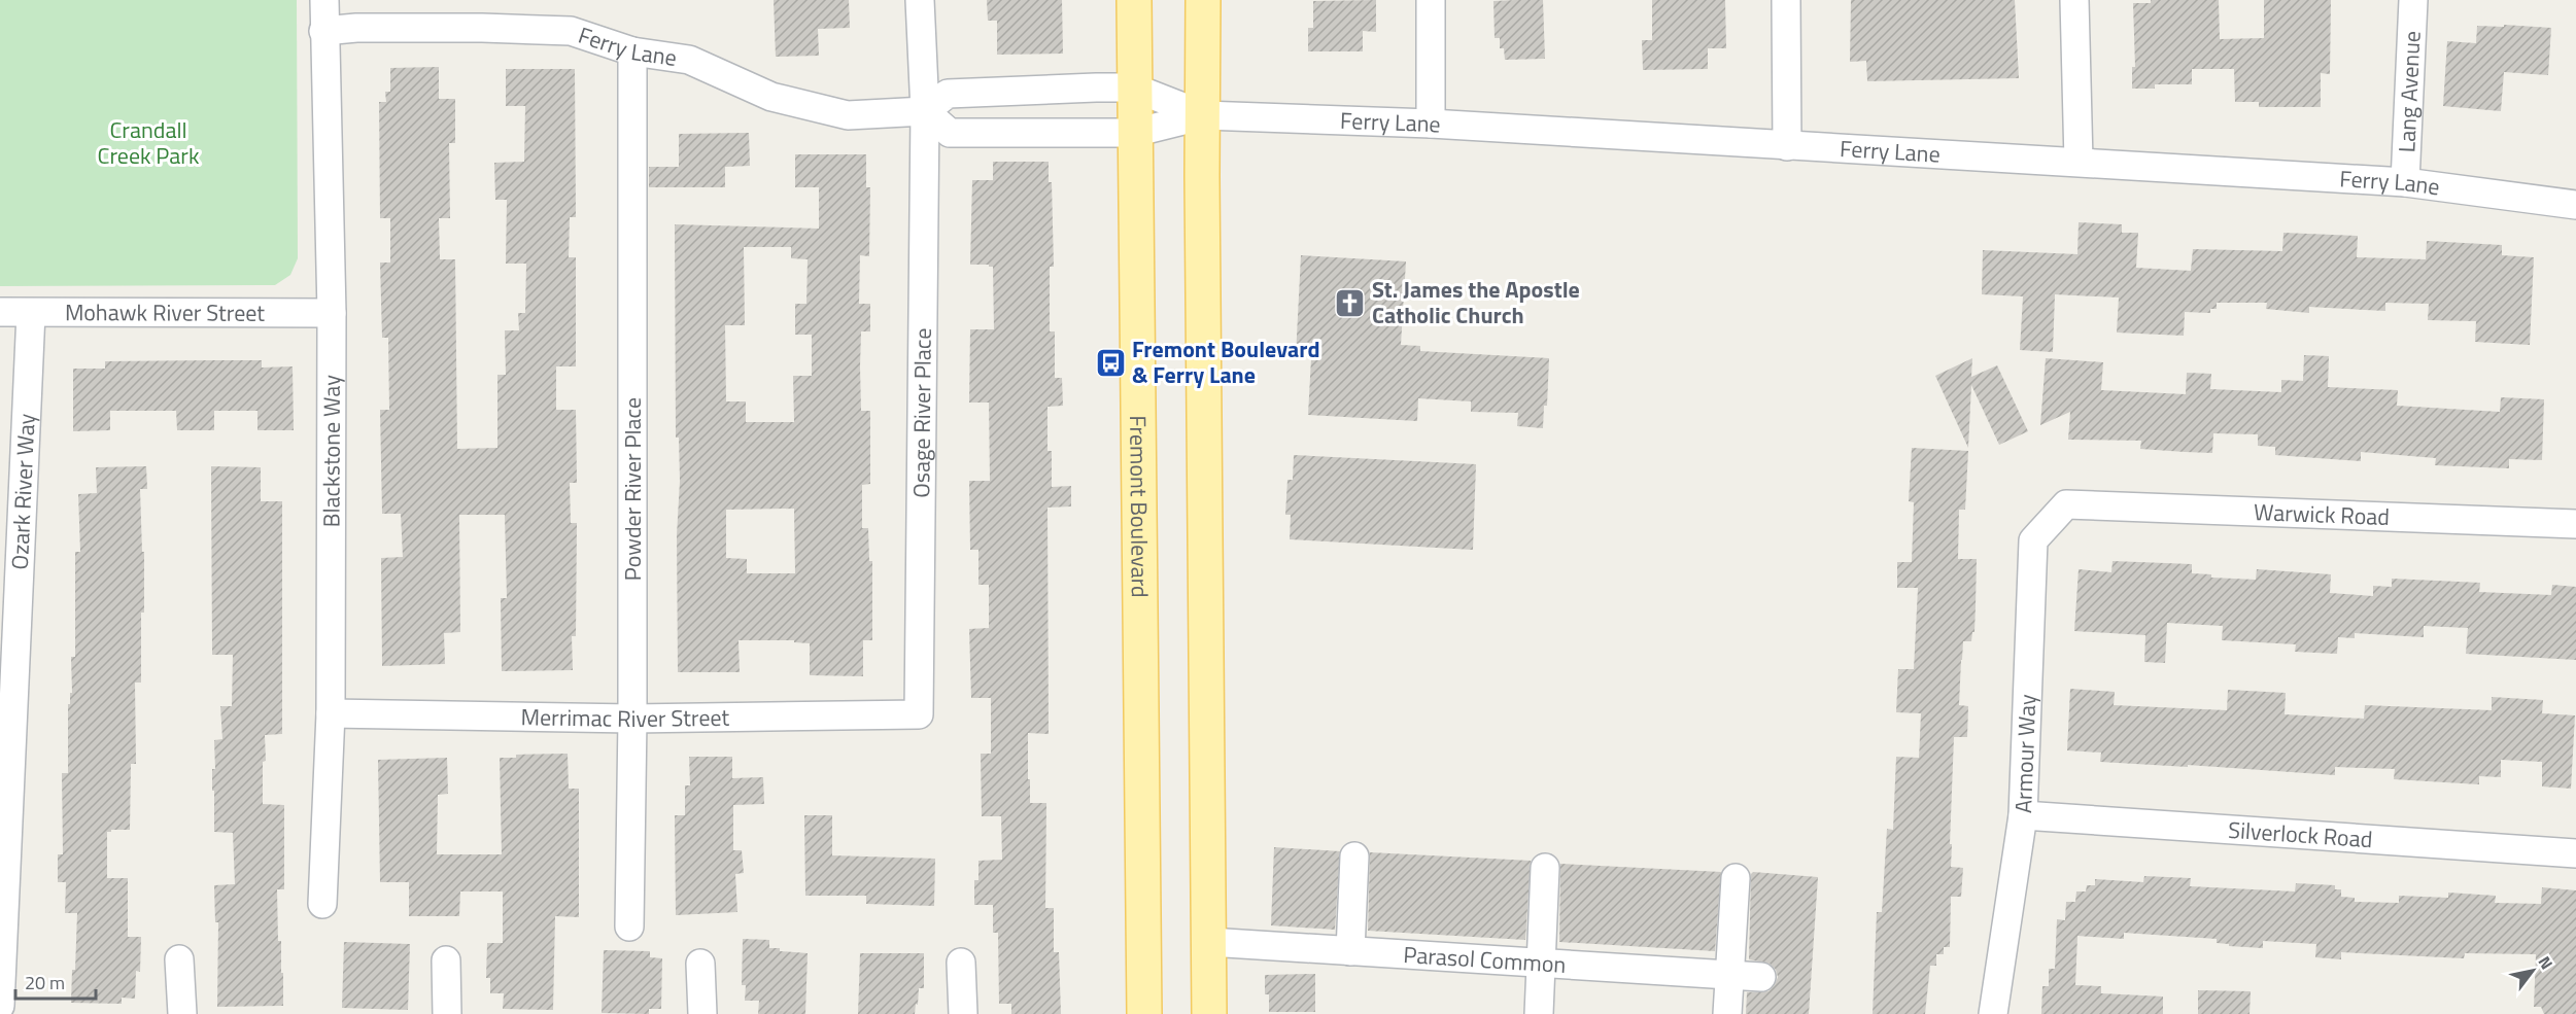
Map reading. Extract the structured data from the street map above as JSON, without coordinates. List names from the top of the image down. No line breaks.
{"streets":{"main road":["Fremont Boulevard"],"street":["Ferry Lane","Lang Avenue","Mohawk River Street","Osage River Place","Blackstone Way","Powder River Place","Ozark River Way","Warwick Road","Merrimac River Street","Armour Way","Silverlock Road","Parasol Common"]},"crossings":[["Ferry Lane","Lang Avenue"],["Ferry Lane","Osage River Place"],["Ferry Lane","Blackstone Way"],["Ferry Lane","Powder River Place"],["Ferry Lane","Fremont Boulevard"],["Mohawk River Street","Blackstone Way"],["Mohawk River Street","Ozark River Way"],["Osage River Place","Merrimac River Street"],["Blackstone Way","Merrimac River Street"],["Powder River Place","Merrimac River Street"],["Warwick Road","Armour Way"],["Armour Way","Silverlock Road"]],"parks":["Crandall Creek Park"],"places":{"church":["St. James the Apostle Catholic Church"],"bus stop":["Fremont Boulevard & Ferry Lane"]},"scale_bar":"20 m","north":"top right"}
